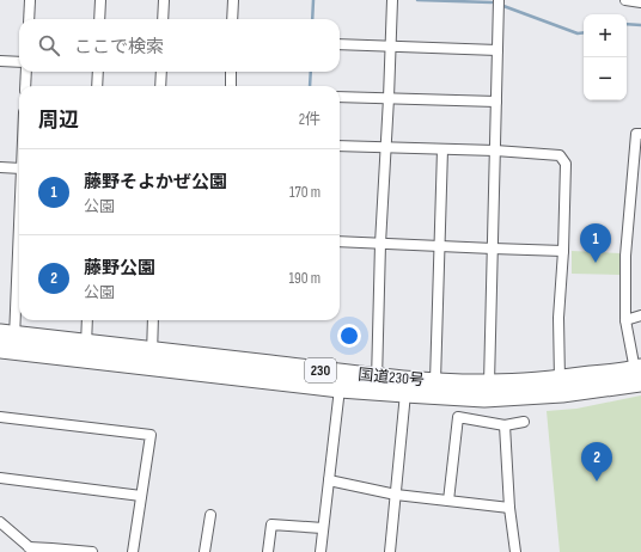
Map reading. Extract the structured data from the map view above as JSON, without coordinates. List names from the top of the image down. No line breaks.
{"streets":{"highway":["230","国道230号"]},"page":{"map_buttons":["+","−"],"search":"ここで検索","heading":["周辺","2件"],"list":[{"mark":"1","name":"藤野そよかぜ公園","note":"公園","value":"170 m"},{"mark":"2","name":"藤野公園","note":"公園","value":"190 m"}],"pins":["1","2"]}}
